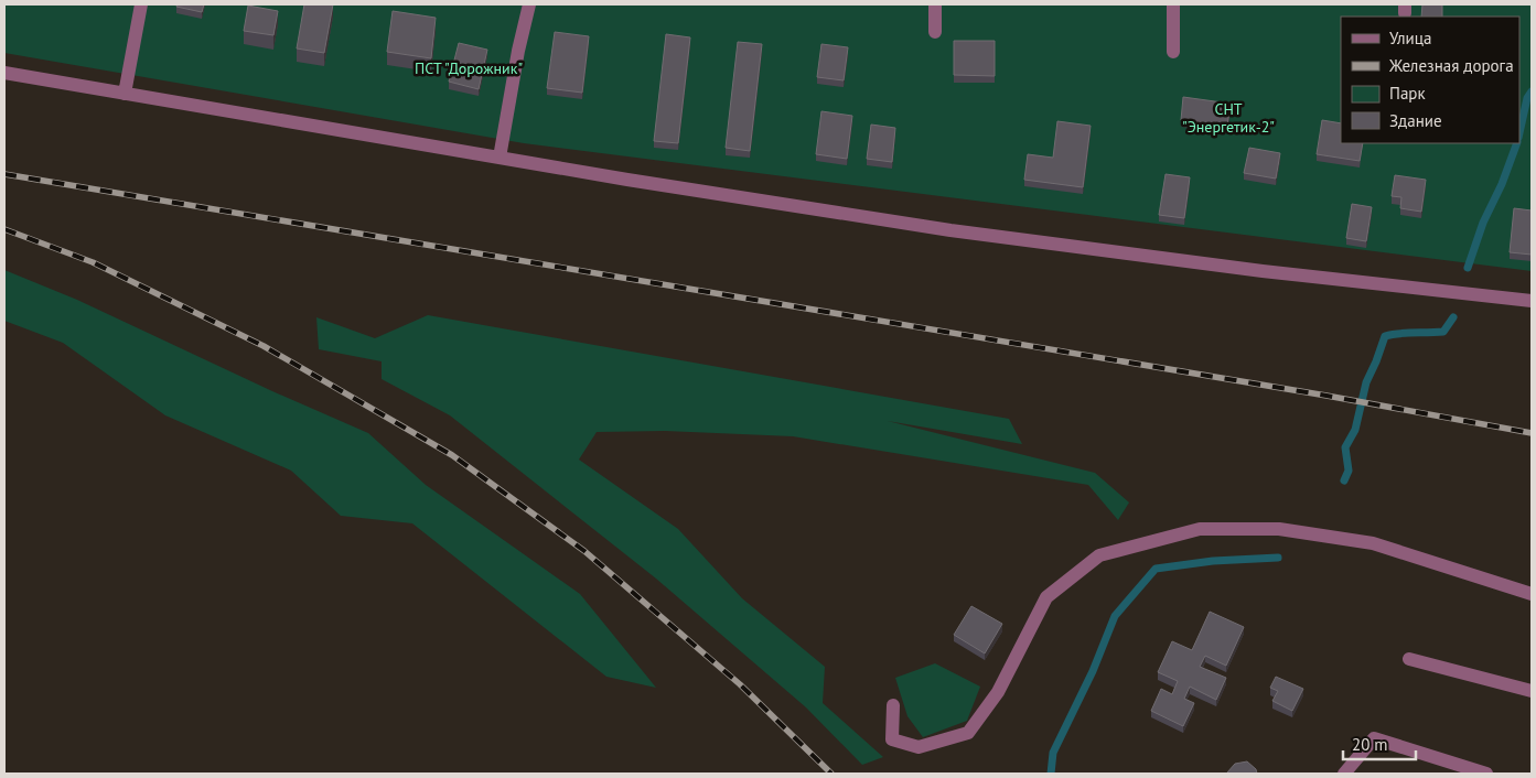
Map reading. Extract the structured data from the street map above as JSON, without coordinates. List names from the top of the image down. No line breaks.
{"parks":["ПСТ \"Дорожник\"","СHТ \"Энергетик-2\""],"legend":["Улица","Железная дорога","Парк","Здание"],"scale_bar":"20 m"}
